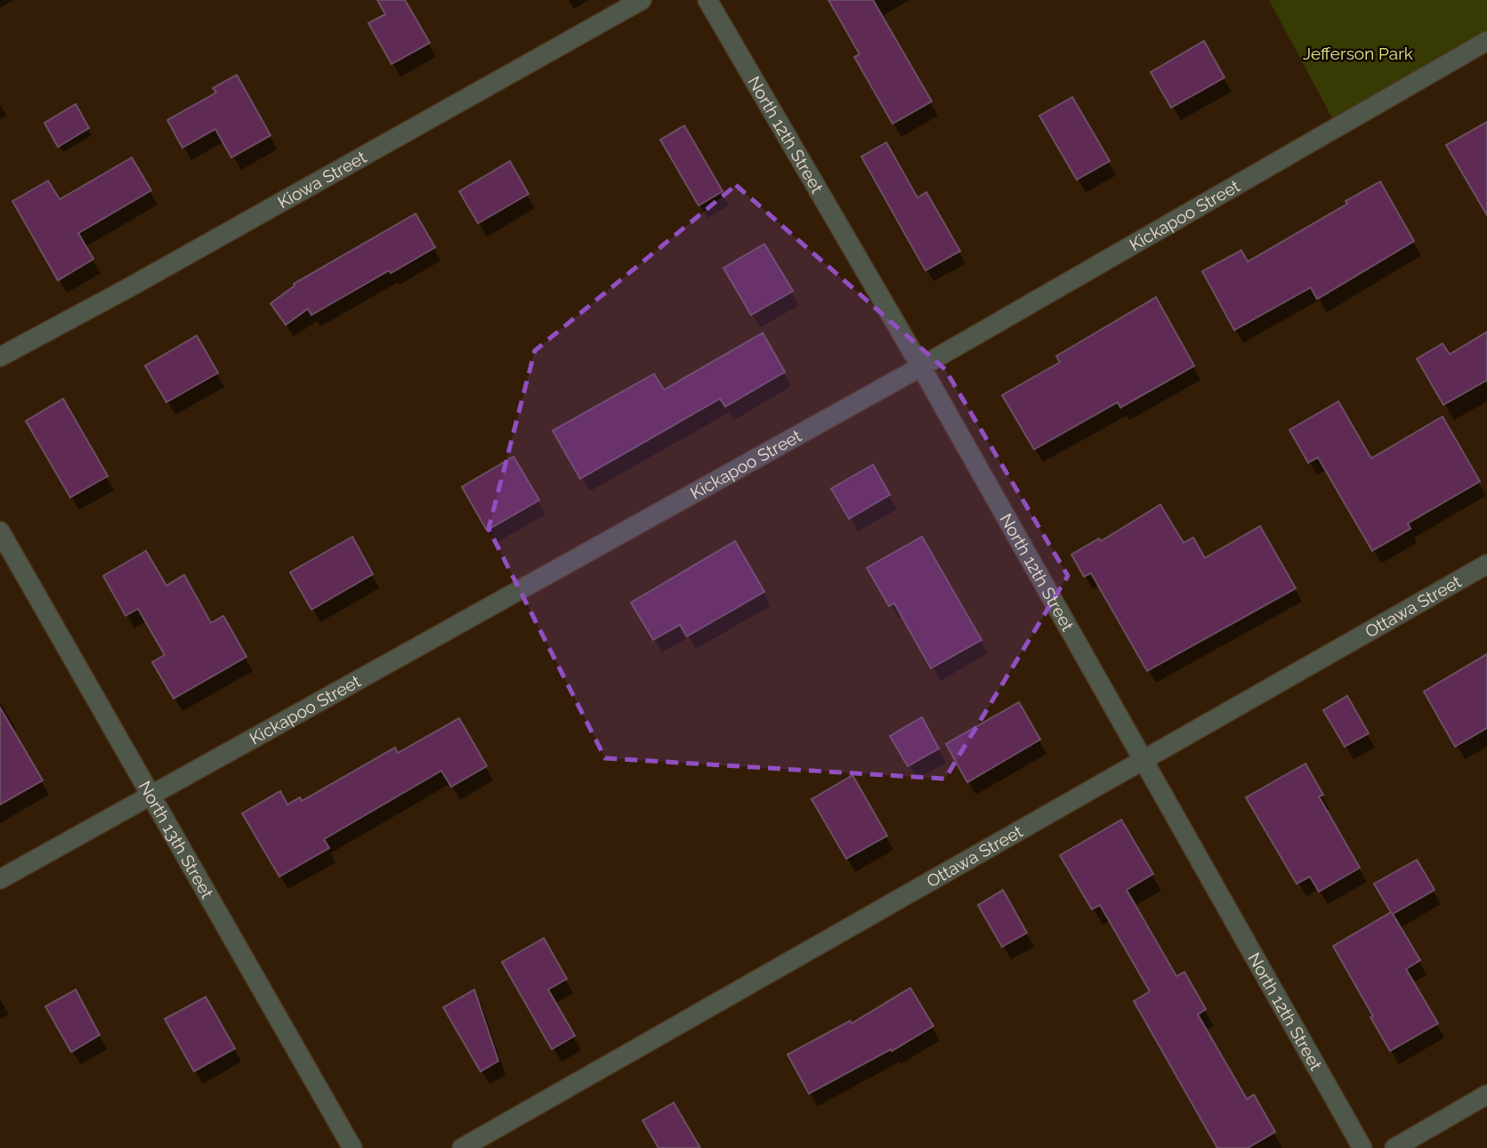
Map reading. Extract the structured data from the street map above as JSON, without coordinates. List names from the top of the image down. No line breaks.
{"streets":{"street":["North 12th Street","Kiowa Street","Kickapoo Street","Ottawa Street","North 13th Street"]},"crossings":[["North 12th Street","Kickapoo Street"],["North 12th Street","Ottawa Street"],["Kickapoo Street","North 13th Street"]],"parks":["Jefferson Park"]}
